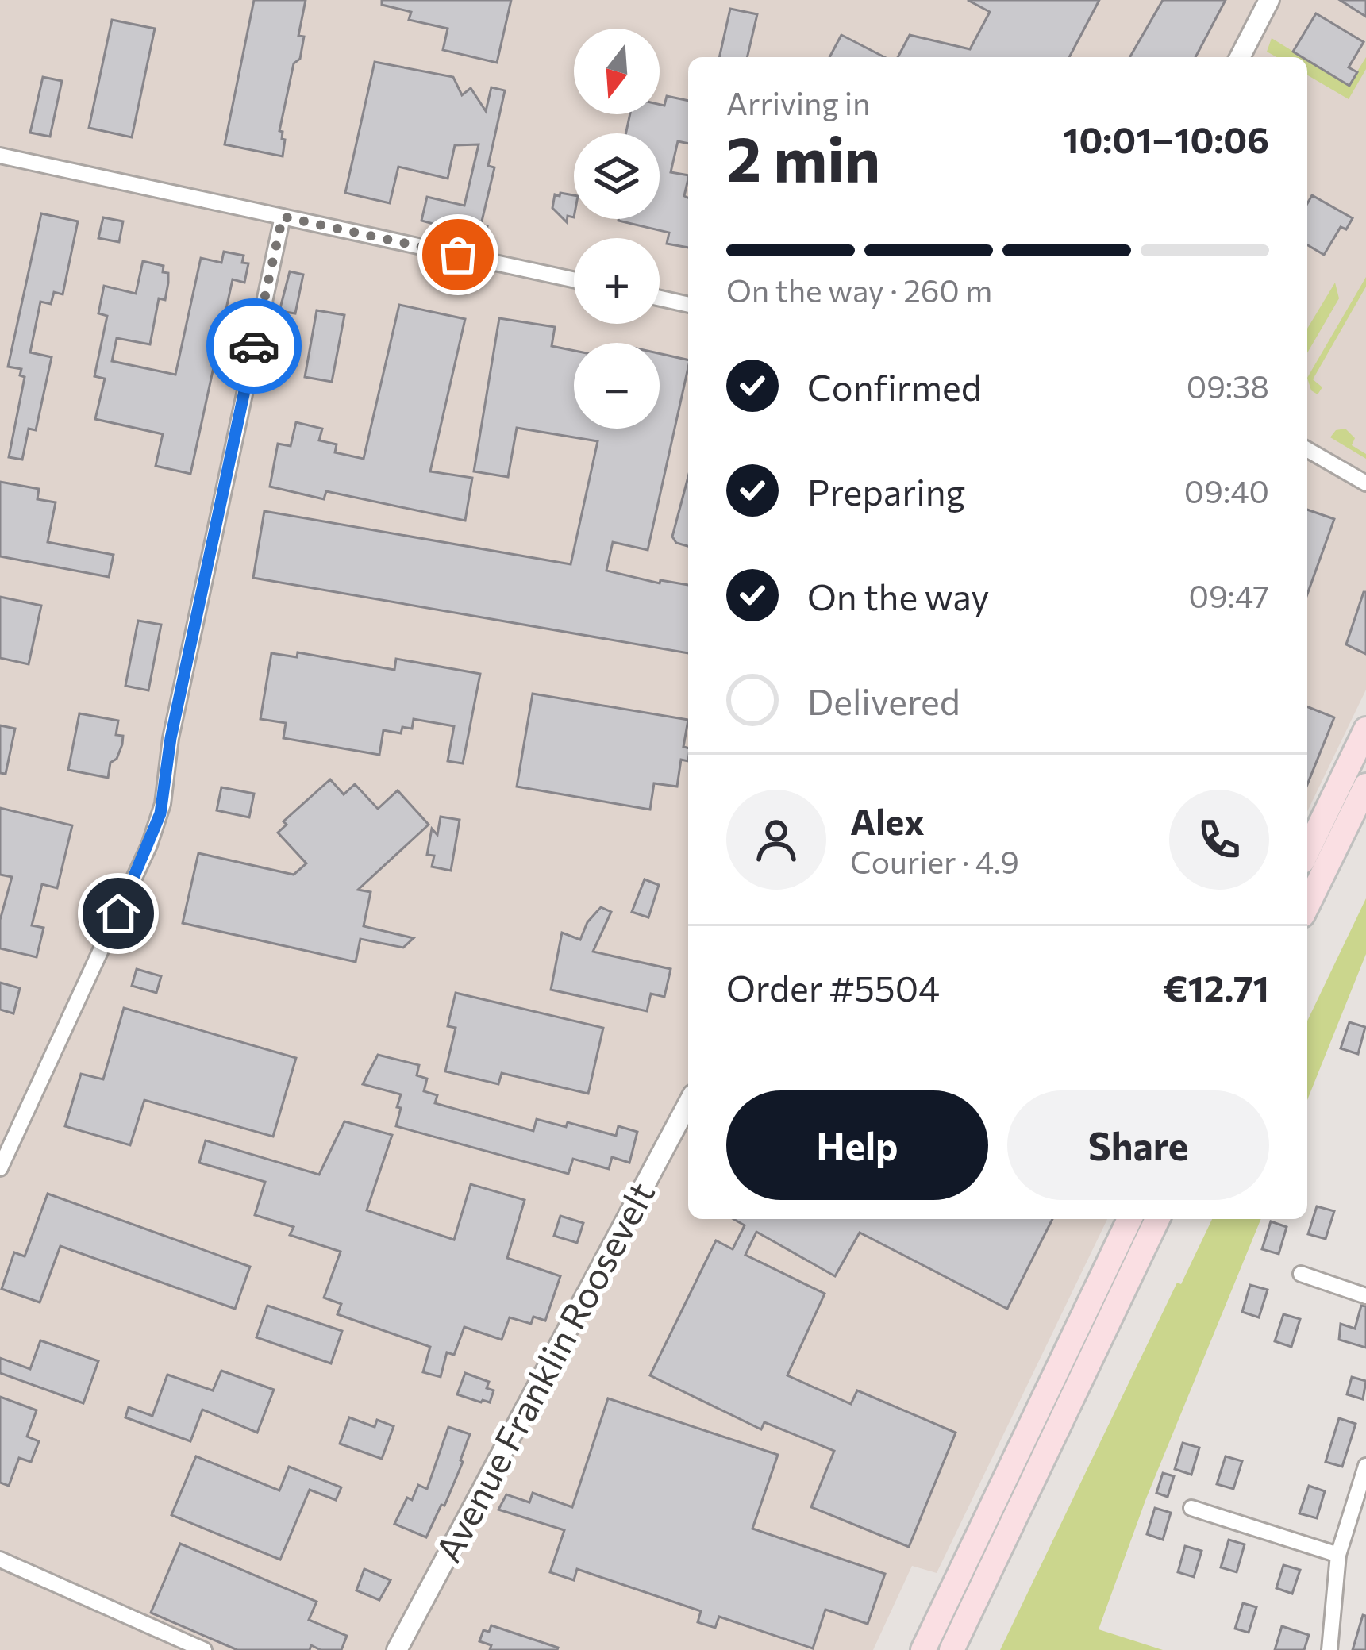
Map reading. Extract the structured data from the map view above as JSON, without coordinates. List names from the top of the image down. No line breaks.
{"streets":{"street":["Avenue Franklin Roosevelt"]},"north":"bottom","page":{"map_buttons":["+","−"],"heading":["2 min","Arriving in","10:01–10:06"],"panel":["Alex","Courier · 4.9","Order #5504","€12.71"],"bar":"On the way · 260 m","list":[["Confirmed","09:38"],["Preparing","09:40"],["On the way","09:47"],"Delivered"],"buttons":["Help","Share"]}}
